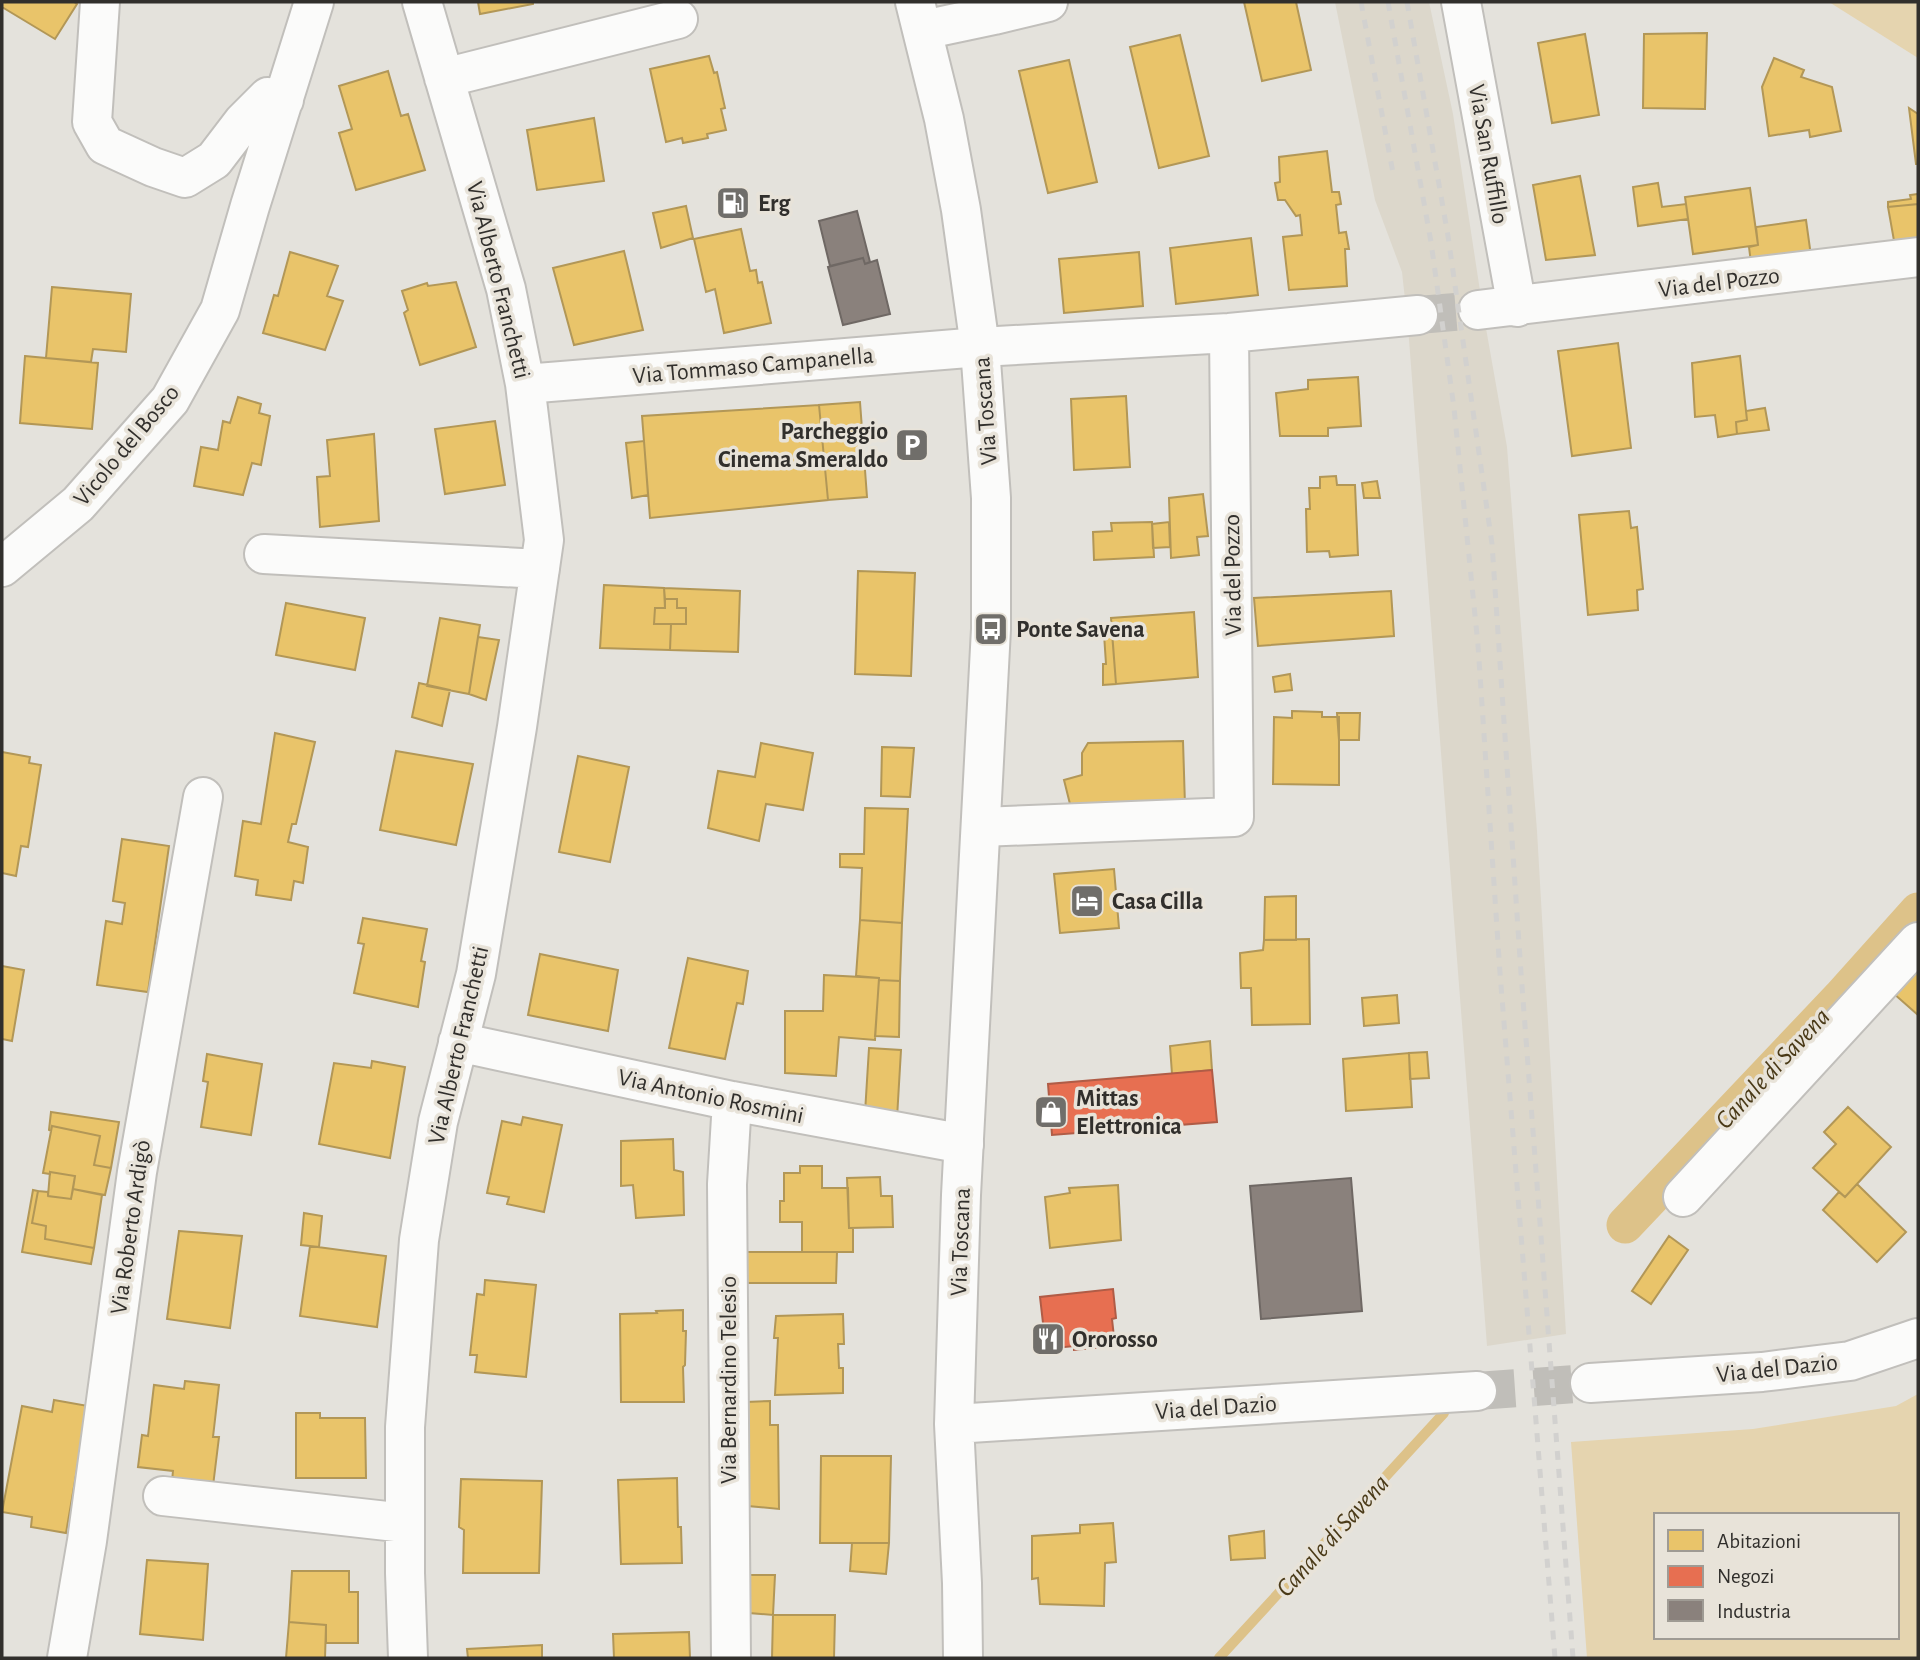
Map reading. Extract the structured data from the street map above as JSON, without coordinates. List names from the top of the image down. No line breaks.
{"streets":{"street":["Via San Ruffillo","Via Alberto Franchetti","Via del Pozzo","Via Tommaso Campanella","Via Toscana","Vicolo del Bosco","Via Antonio Rosmini","Via Roberto Ardigò","Via del Dazio","Via Bernardino Telesio"]},"crossings":[["Via San Ruffillo","Via del Pozzo"],["Via Alberto Franchetti","Via Tommaso Campanella"],["Via Alberto Franchetti","Via Antonio Rosmini"],["Via del Pozzo","Via Toscana"],["Via Tommaso Campanella","Via Toscana"],["Via Toscana","Via Antonio Rosmini"],["Via Toscana","Via del Dazio"],["Via Antonio Rosmini","Via Bernardino Telesio"]],"water":["Canale di Savena"],"places":{"fuel station":["Erg"],"parking":["Parcheggio Cinema Smeraldo"],"bus stop":["Ponte Savena"],"hotel":["Casa Cilla"],"shop":["Mittas Elettronica"],"restaurant":["Ororosso"]},"legend":["Abitazioni","Negozi","Industria"]}
